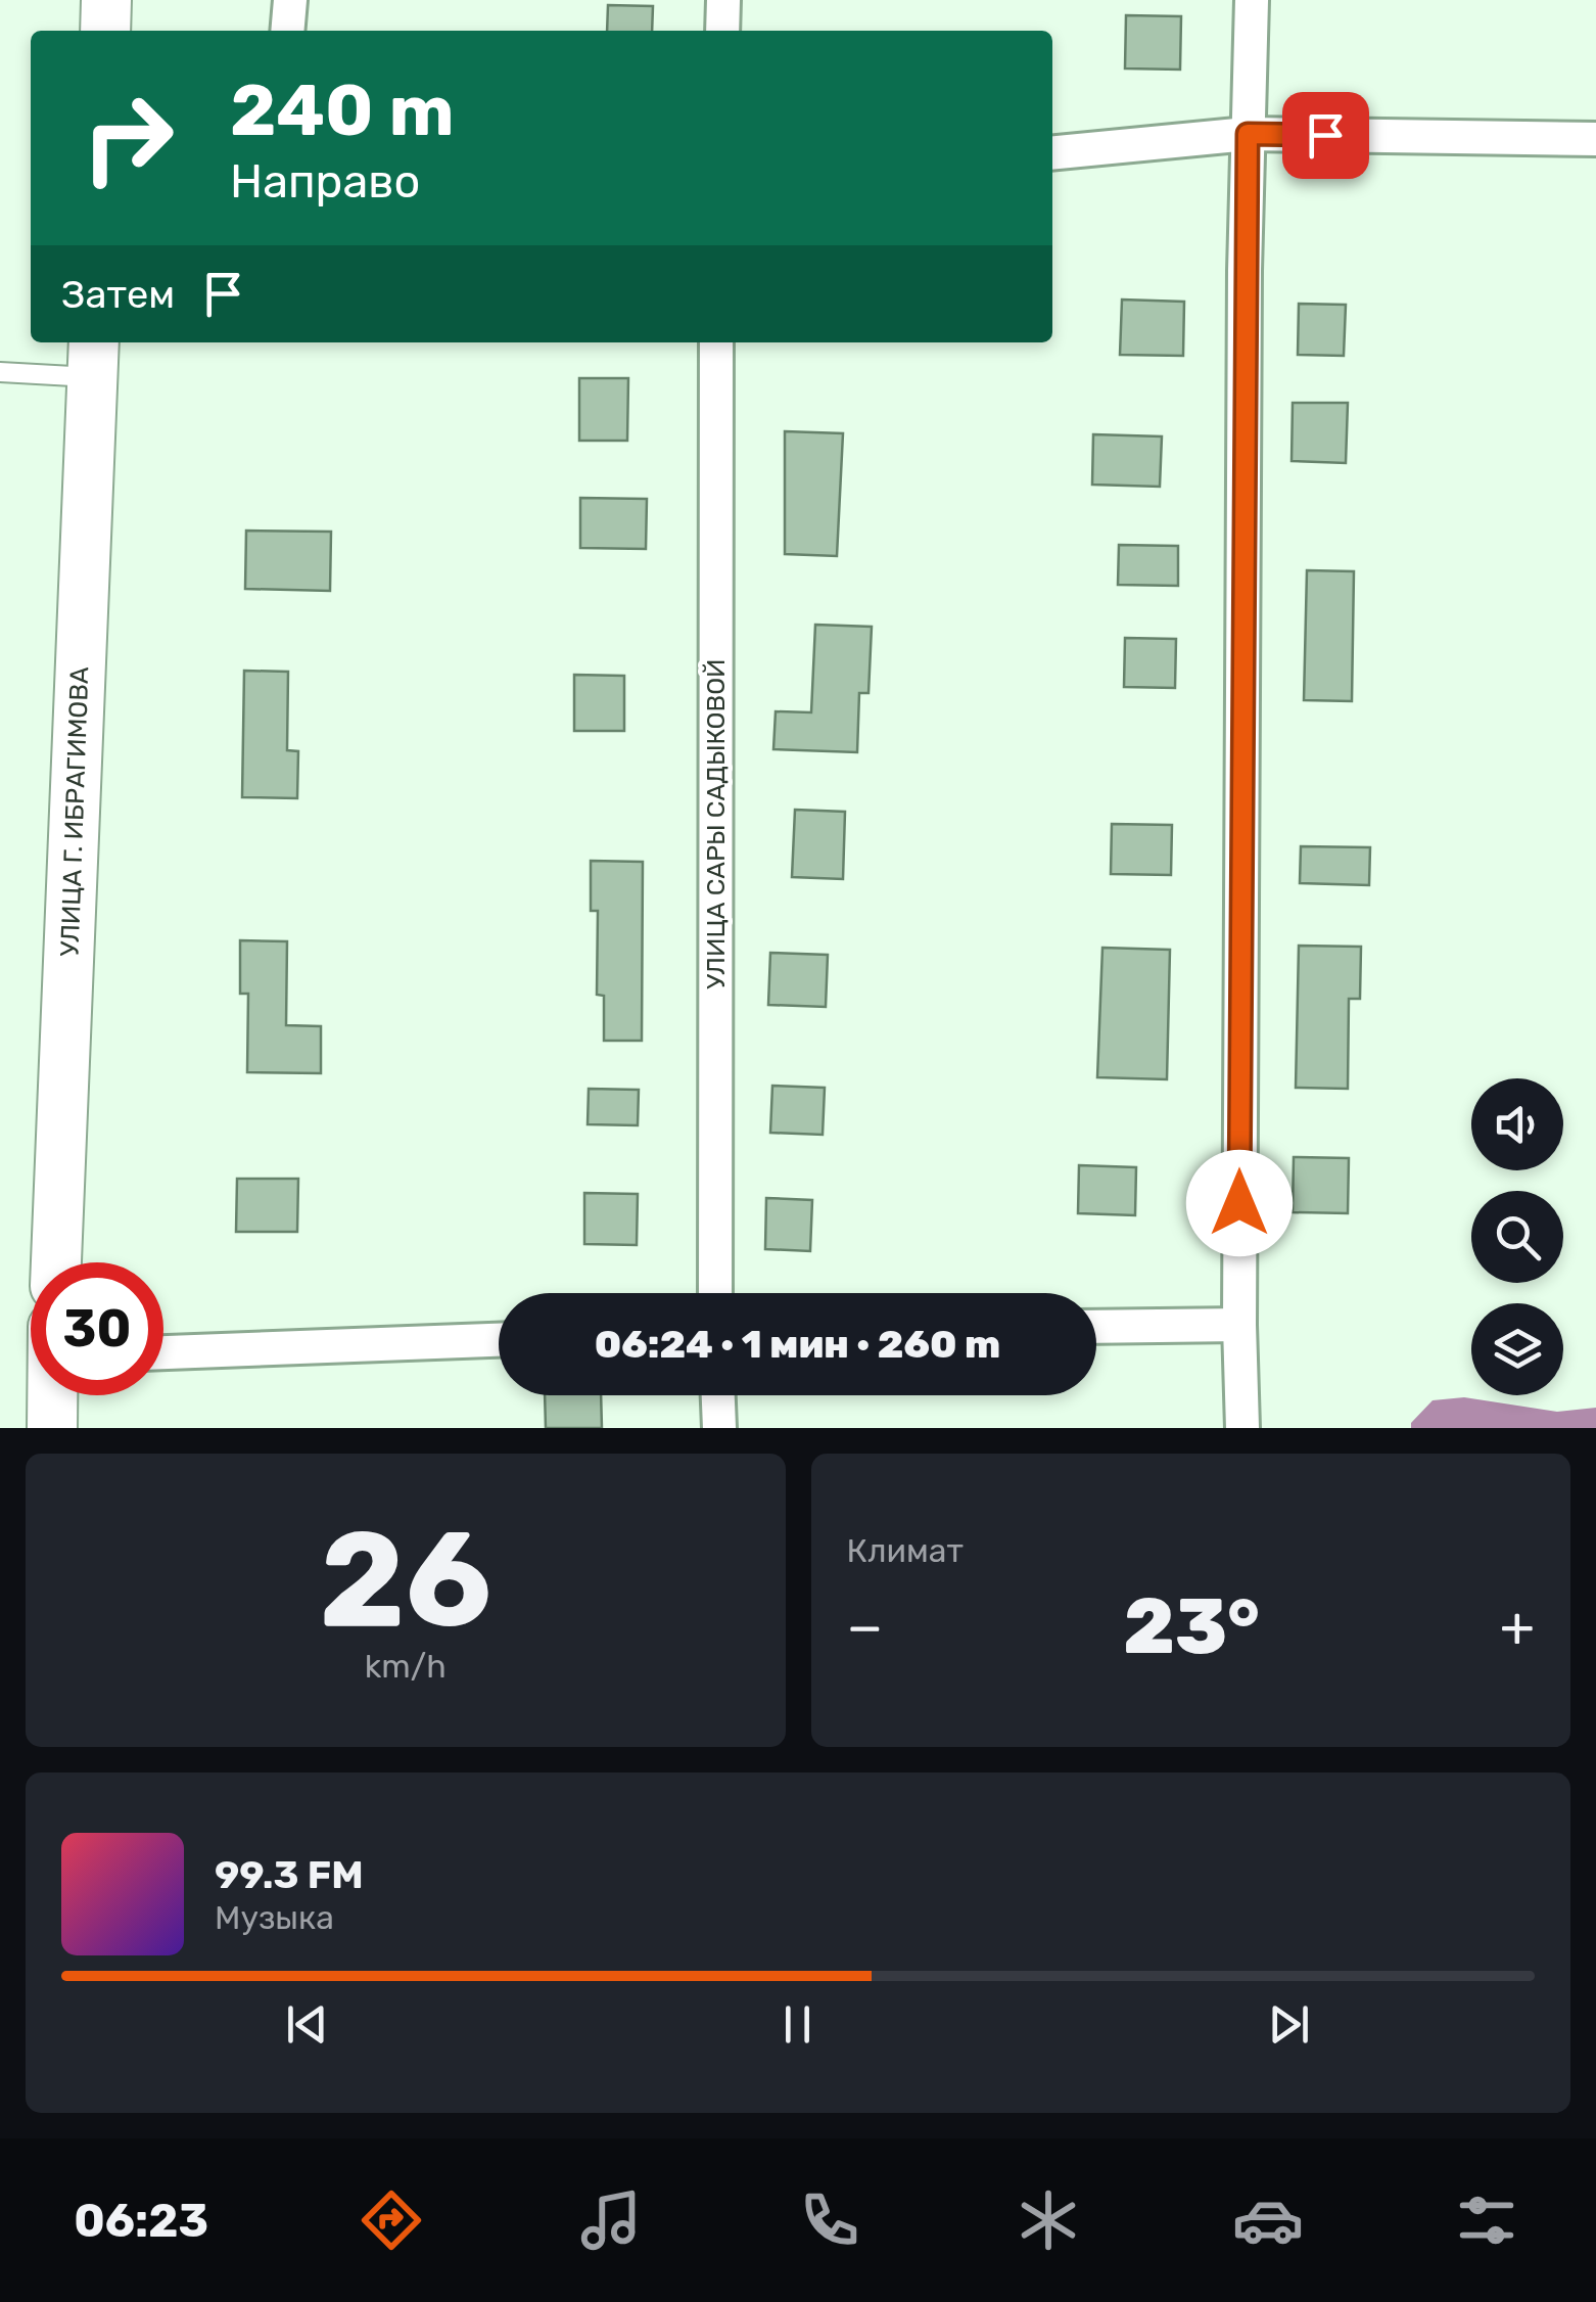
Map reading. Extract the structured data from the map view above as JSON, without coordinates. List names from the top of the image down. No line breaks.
{"streets":{"street":["УЛИЦА Г. ИБРАГИМОВА","УЛИЦА САРЫ САДЫКОВОЙ"]},"page":{"turn":["240 m","Направо"],"then":"Затем","limit":"30","trip":"06:24 · 1 мин · 260 m","tile":[["26","km/h"],"Климат"],"heat":["−","23°","+"],"song":["99.3 FM","Музыка"],"tabs":"06:23"}}
